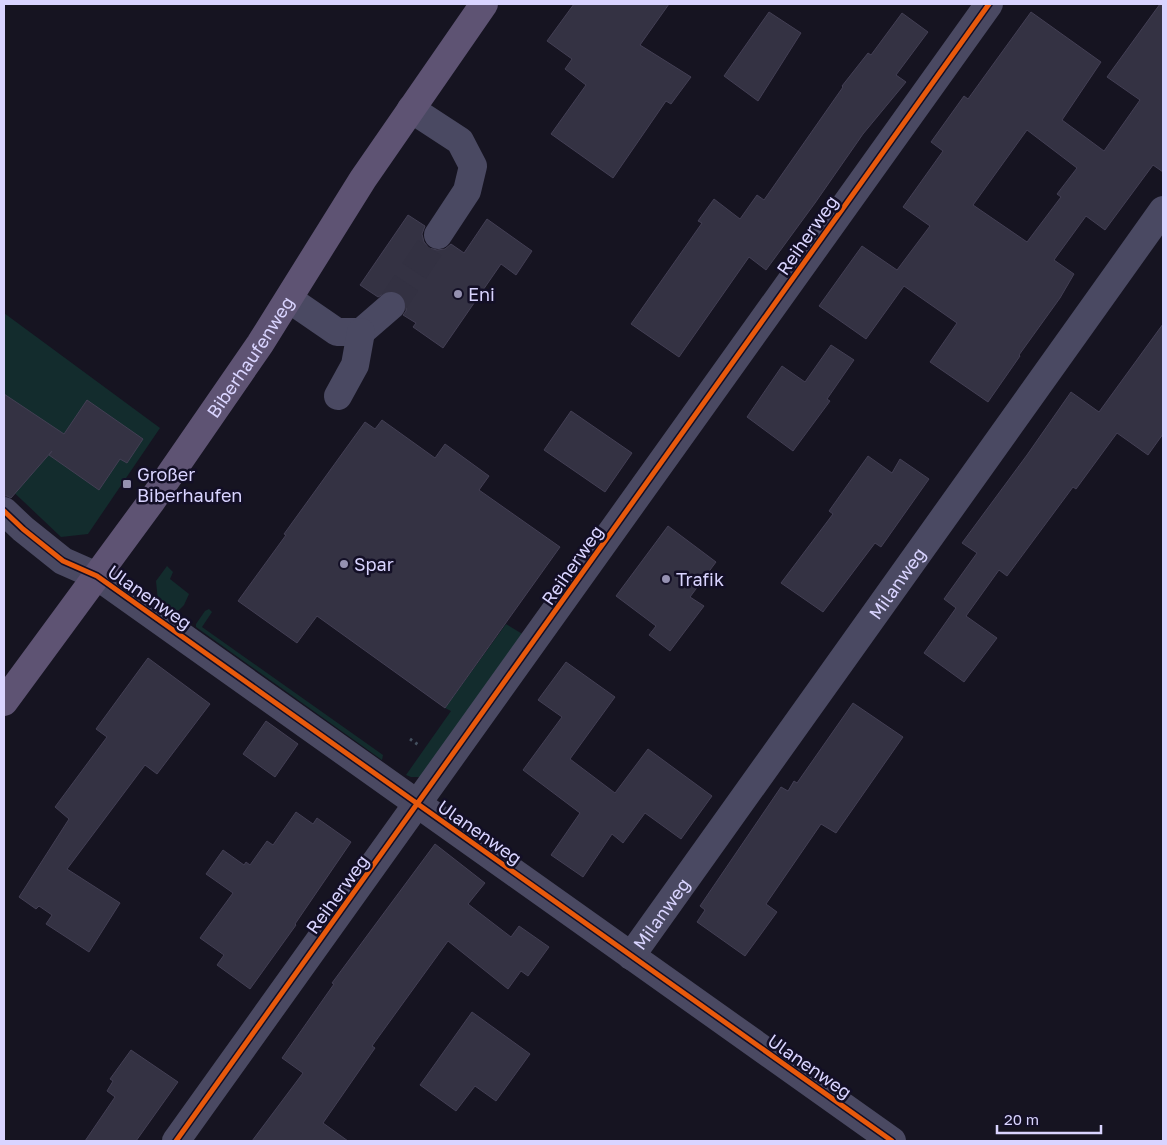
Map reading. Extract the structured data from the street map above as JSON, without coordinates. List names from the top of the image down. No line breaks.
{"streets":{"main road":["Biberhaufenweg"],"street":["Reiherweg","Milanweg","Ulanenweg"]},"crossings":[["Reiherweg","Ulanenweg"],["Biberhaufenweg","Ulanenweg"],["Milanweg","Ulanenweg"]],"places":{"other":["Eni","Spar","Trafik"],"transit":["Großer Biberhaufen"]},"scale_bar":"20 m"}
